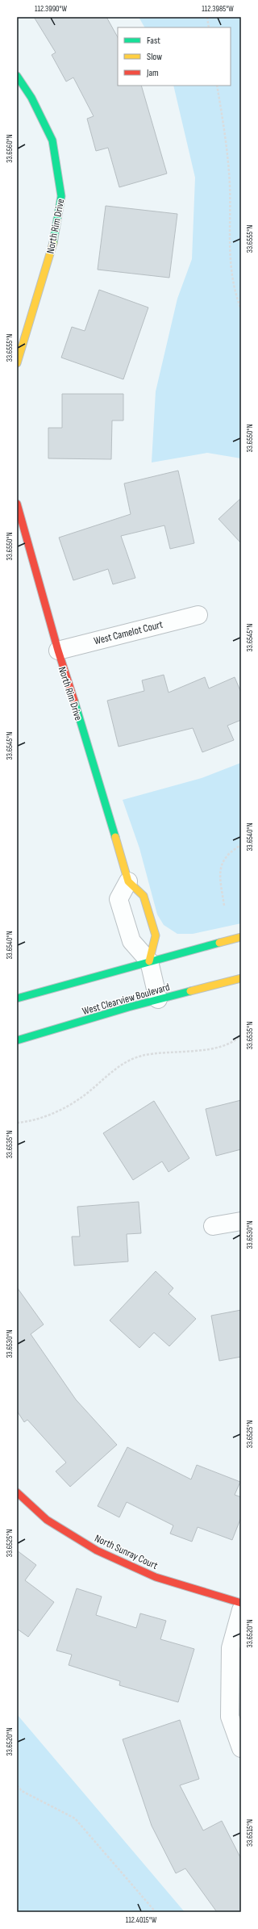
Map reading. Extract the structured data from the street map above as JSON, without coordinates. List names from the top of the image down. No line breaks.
{"streets":{"street":["North Rim Drive","West Camelot Court","West Clearview Boulevard","North Sunray Court"]},"crossings":[["North Rim Drive","West Camelot Court"]],"legend":["Fast","Slow","Jam"],"coordinates":["112.3990°W","112.3985°W","33.6560°N","33.6555°N","33.6550°N","33.6545°N","33.6540°N","33.6535°N","33.6530°N","33.6525°N","33.6520°N","33.6515°N","112.4015°W"]}
